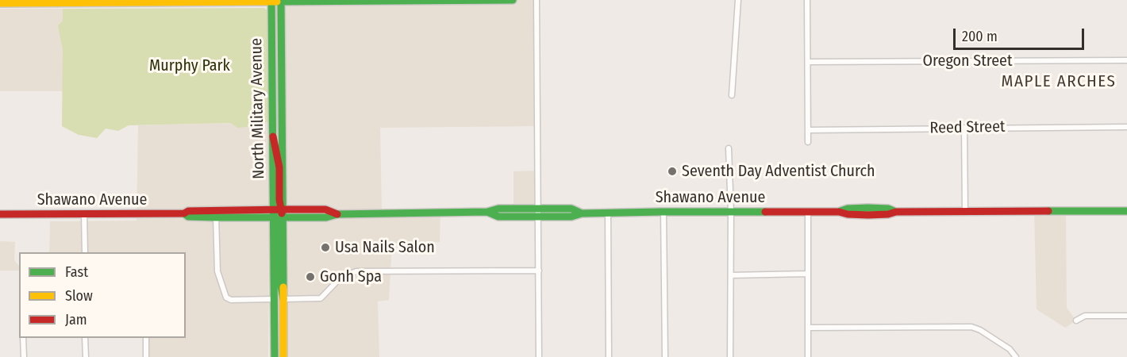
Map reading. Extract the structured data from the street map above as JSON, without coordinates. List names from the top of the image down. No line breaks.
{"streets":{"main road":["North Military Avenue","Shawano Avenue"],"street":["Oregon Street","Reed Street"]},"crossings":[["North Military Avenue","Shawano Avenue"]],"districts":["MAPLE ARCHES"],"parks":["Murphy Park"],"places":["Seventh Day Adventist Church","Usa Nails Salon","Gonh Spa"],"legend":["Fast","Slow","Jam"],"scale_bar":"200 m"}
